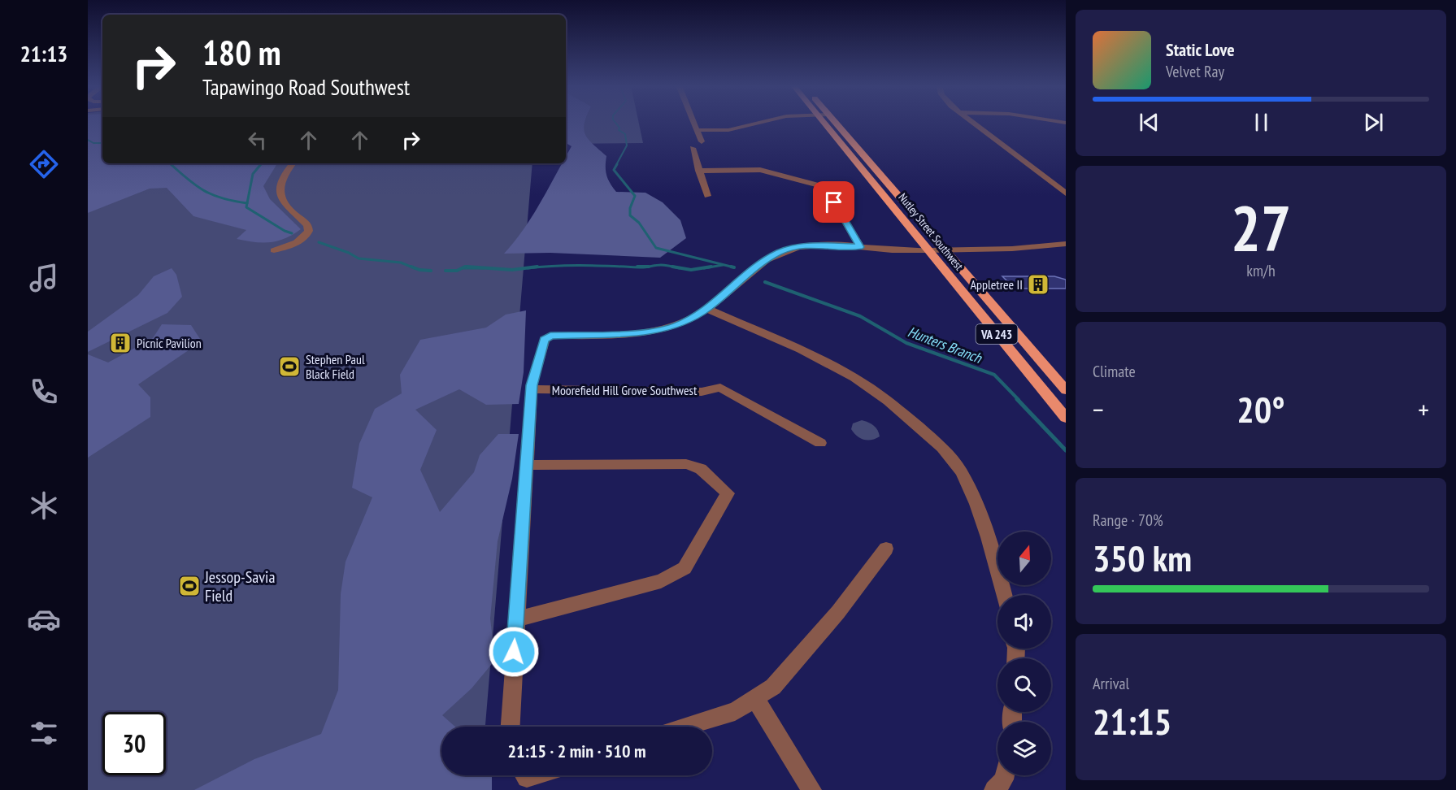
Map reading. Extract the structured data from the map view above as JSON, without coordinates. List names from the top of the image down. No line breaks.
{"streets":{"main road":["Nutley Street Southwest","VA 243"],"street":["Moorefield Hill Grove Southwest"]},"water":["Hunters Branch"],"places":{"building":["Appletree II","Picnic Pavilion"],"sports":["Stephen Paul Black Field","Jessop-Savia Field"]},"north":"top","page":{"tabs":"21:13","turn":["180 m","Tapawingo Road Southwest"],"song":["Static Love","Velvet Ray"],"tile":[["27","km/h"],"Climate",["Range · 70%","350 km"],["Arrival","21:15"]],"heat":["−","20°","+"],"limit":"30","trip":"21:15 · 2 min · 510 m"}}
